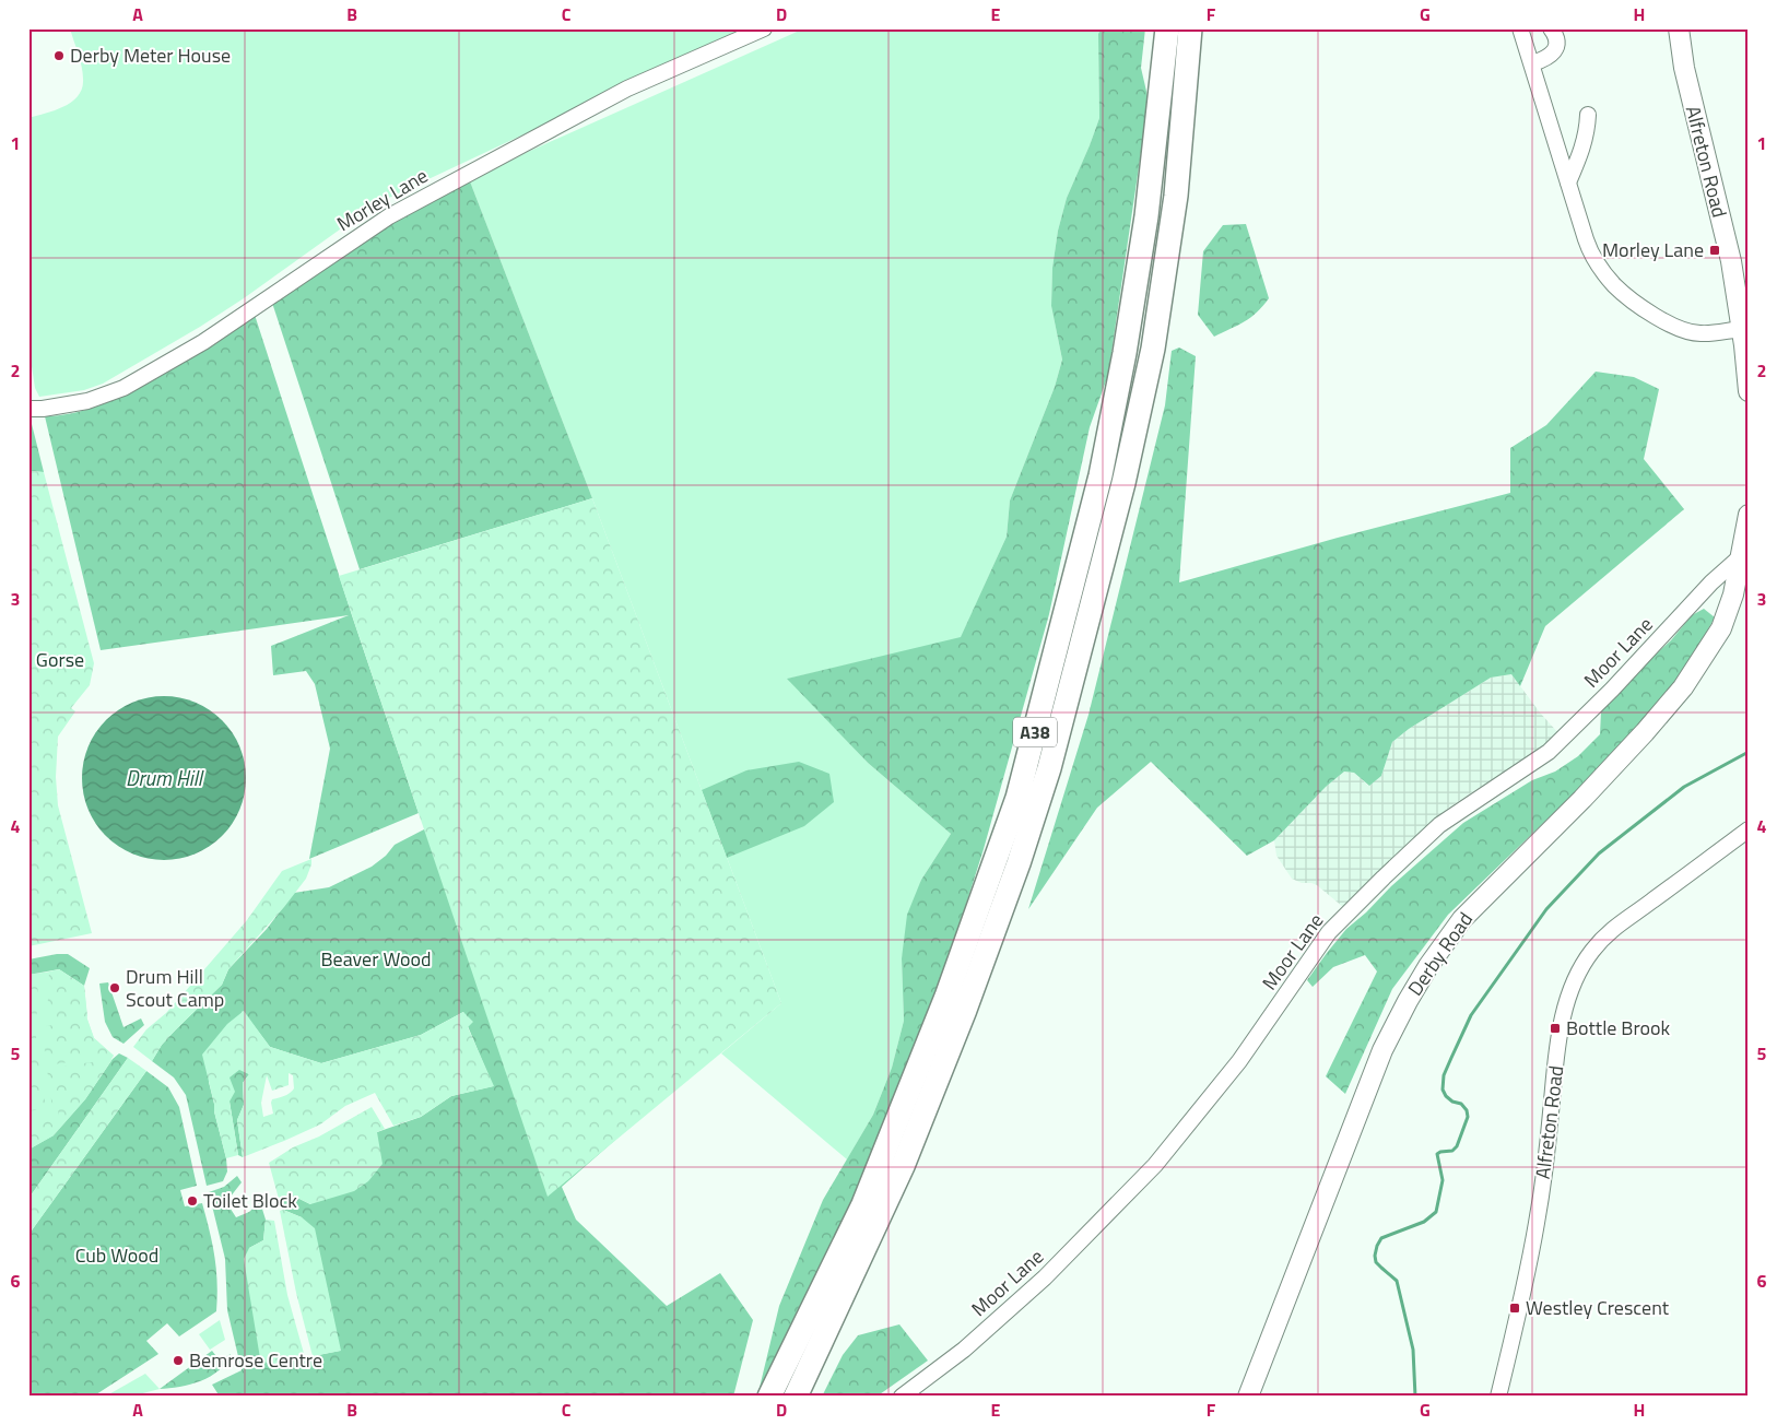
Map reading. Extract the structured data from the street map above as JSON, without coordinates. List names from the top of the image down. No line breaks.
{"streets":{"highway":["A38"],"main road":["Alfreton Road","Derby Road"],"street":["Morley Lane","Moor Lane"]},"crossings":[["Moor Lane","Derby Road"]],"water":["Drum Hill"],"parks":["Gorse","Beaver Wood","Cub Wood"],"places":{"other":["Derby Meter House","Drum Hill Scout Camp","Toilet Block","Bemrose Centre"],"transit":["Morley Lane","Bottle Brook","Westley Crescent"]},"grid":{"columns":["A","B","C","D","E","F","G","H"],"rows":["1","2","3","4","5","6"]}}
